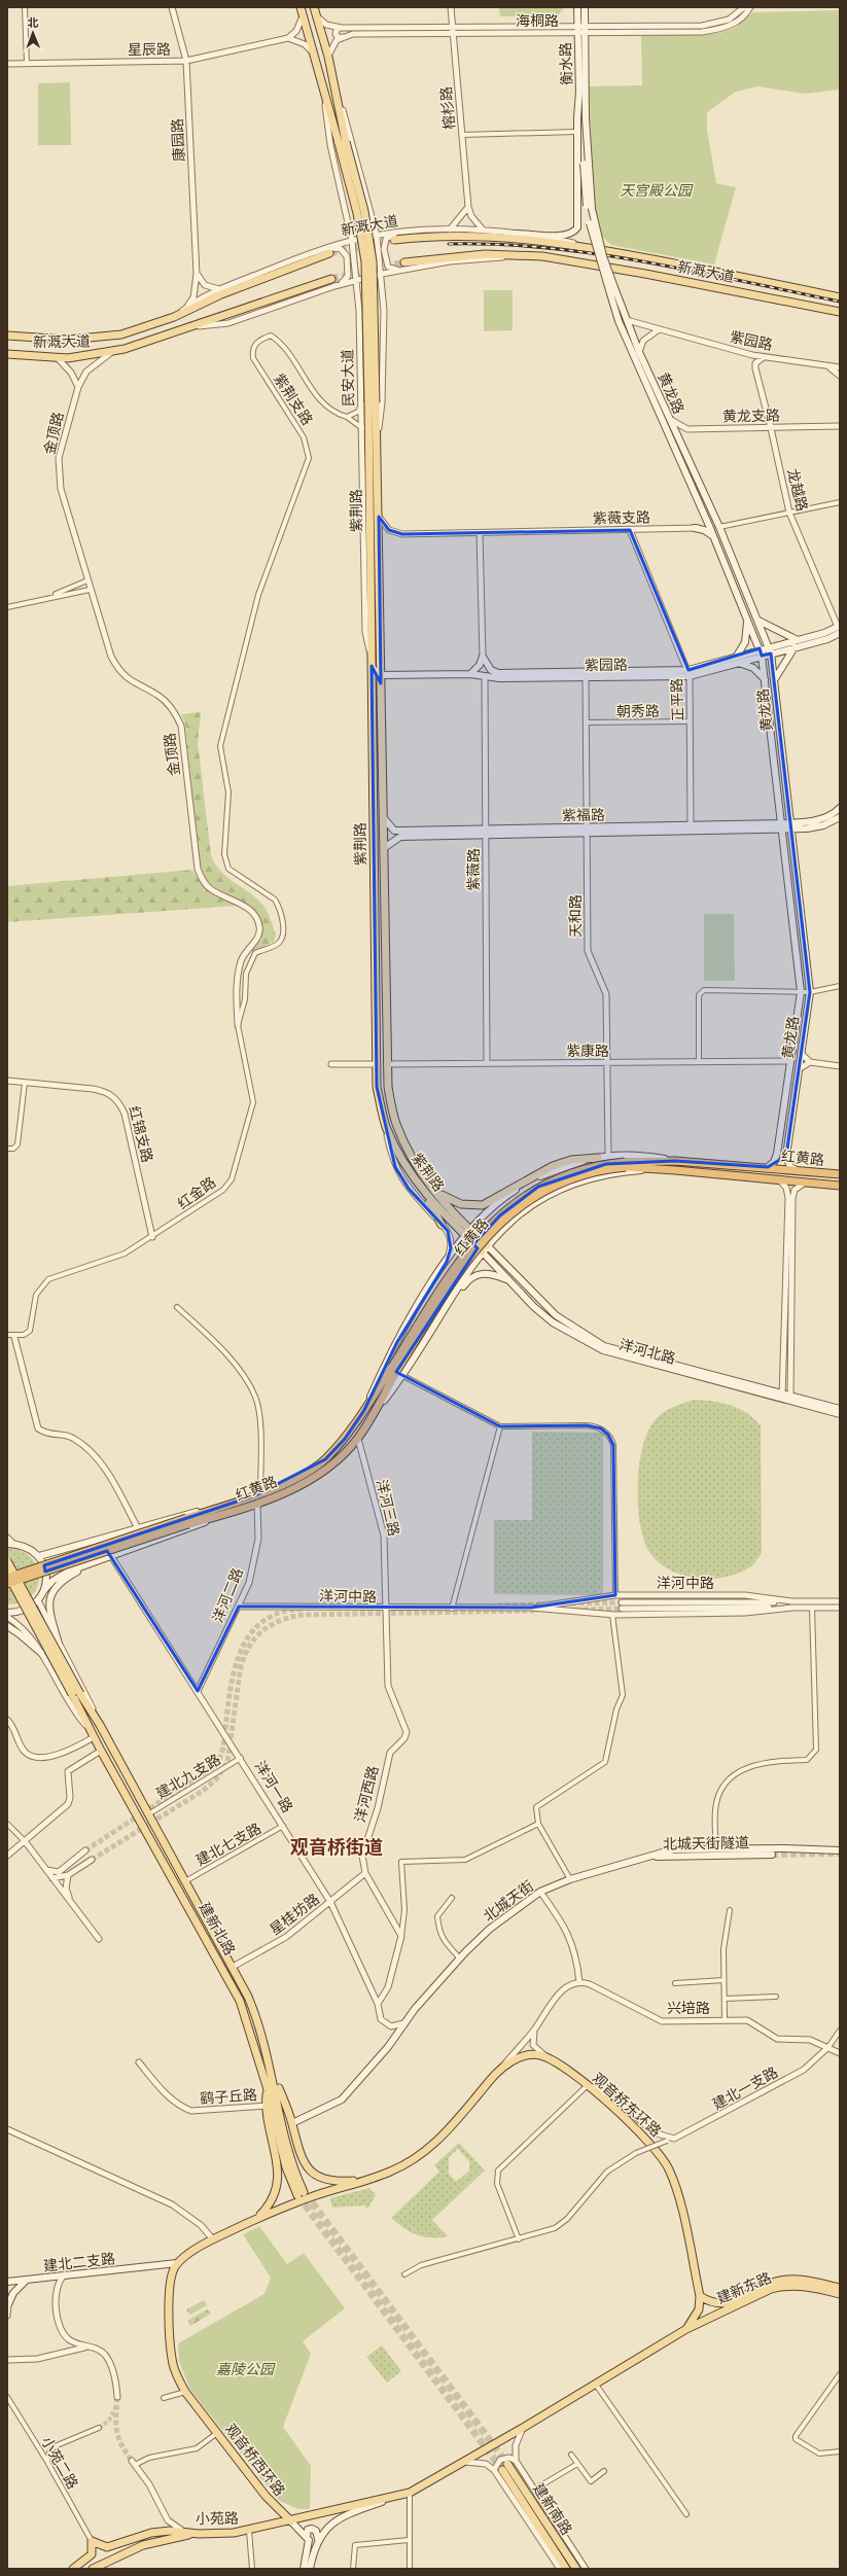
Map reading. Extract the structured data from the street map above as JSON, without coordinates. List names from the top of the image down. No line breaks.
{"streets":{"highway":["红黄路"],"main road":["衡水路","新溉大道","紫园路","民安大道","黄龙路","紫荆路","紫福路","洋河北路","北城天街隧道","北城天街","建新北路","观音桥东环路","建北二支路","建新东路","观音桥西环路","建新南路","小苑路"],"street":["海桐路","星辰路","榕杉路","康园路","紫荆支路","黄龙支路","金顶路","龙越路","紫薇支路","正平路","朝秀路","紫薇路","天和路","紫康路","红锦支路","红金路","洋河三路","洋河中路","洋河二路","建北九支路","洋河一路","洋河西路","建北七支路","星桂坊路","兴培路","建北一支路","鹞子丘路","小苑二路"]},"crossings":[["海桐路","衡水路"],["海桐路","榕杉路"],["星辰路","康园路"],["榕杉路","新溉大道"],["康园路","新溉大道"],["新溉大道","民安大道"],["新溉大道","金顶路"],["紫园路","黄龙路"],["紫园路","龙越路"],["紫园路","紫荆路"],["紫园路","正平路"],["紫园路","紫薇路"],["紫园路","天和路"],["民安大道","紫荆路"],["黄龙路","黄龙支路"],["黄龙路","紫薇支路"],["黄龙路","紫福路"],["黄龙路","紫康路"],["紫荆支路","红金路"],["黄龙支路","龙越路"],["金顶路","红金路"],["龙越路","紫薇支路"],["紫荆路","紫薇支路"],["紫荆路","紫福路"],["紫荆路","紫康路"],["紫荆路","洋河北路"],["紫薇支路","正平路"],["正平路","朝秀路"],["正平路","紫福路"],["朝秀路","天和路"],["紫福路","紫薇路"],["紫福路","天和路"],["紫薇路","紫康路"],["天和路","紫康路"],["红锦支路","红金路"],["红黄路","洋河三路"],["红黄路","洋河二路"],["洋河三路","洋河中路"],["洋河三路","洋河西路"],["洋河中路","洋河二路"],["洋河中路","洋河西路"],["洋河二路","洋河一路"],["建北九支路","洋河一路"],["建北九支路","建新北路"],["洋河一路","建北七支路"],["洋河一路","北城天街"],["洋河一路","星桂坊路"],["洋河西路","星桂坊路"],["北城天街隧道","北城天街"],["建北七支路","建新北路"],["星桂坊路","建新北路"],["兴培路","建北一支路"],["观音桥东环路","建新东路"],["建北二支路","观音桥西环路"],["观音桥西环路","小苑路"]],"districts":["观音桥街道"],"parks":["天宫殿公园","嘉陵公园"],"north":"top"}
